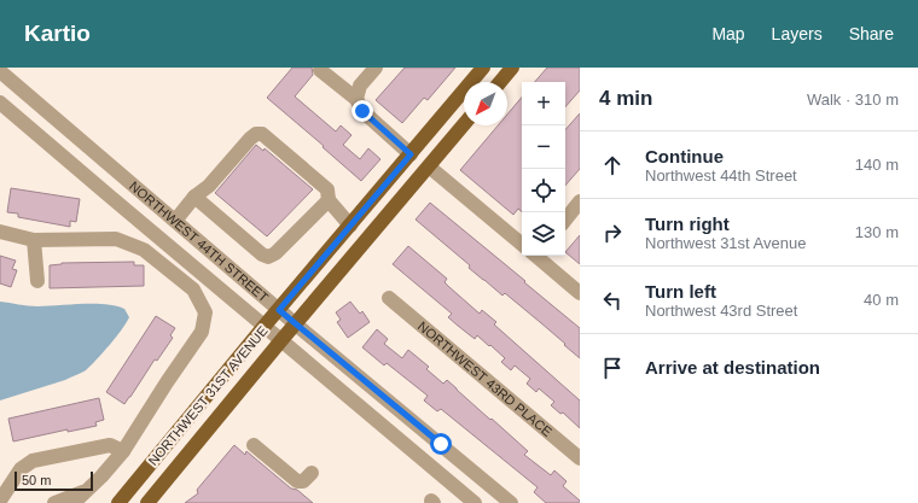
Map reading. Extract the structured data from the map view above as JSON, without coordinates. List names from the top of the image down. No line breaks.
{"streets":{"main road":["NORTHWEST 31ST AVENUE"],"street":["NORTHWEST 44TH STREET","NORTHWEST 43RD PLACE"]},"crossings":[["NORTHWEST 44TH STREET","NORTHWEST 31ST AVENUE"]],"scale_bar":"50 m","north":"bottom left","page":{"header":"Kartio","nav":["Map","Layers","Share"],"heading":["4 min","Walk · 310 m"],"map_buttons":["+","−"],"list":[["Continue","Northwest 44th Street","140 m"],["Turn right","Northwest 31st Avenue","130 m"],["Turn left","Northwest 43rd Street","40 m"],"Arrive at destination"],"scale":"50 m"}}
